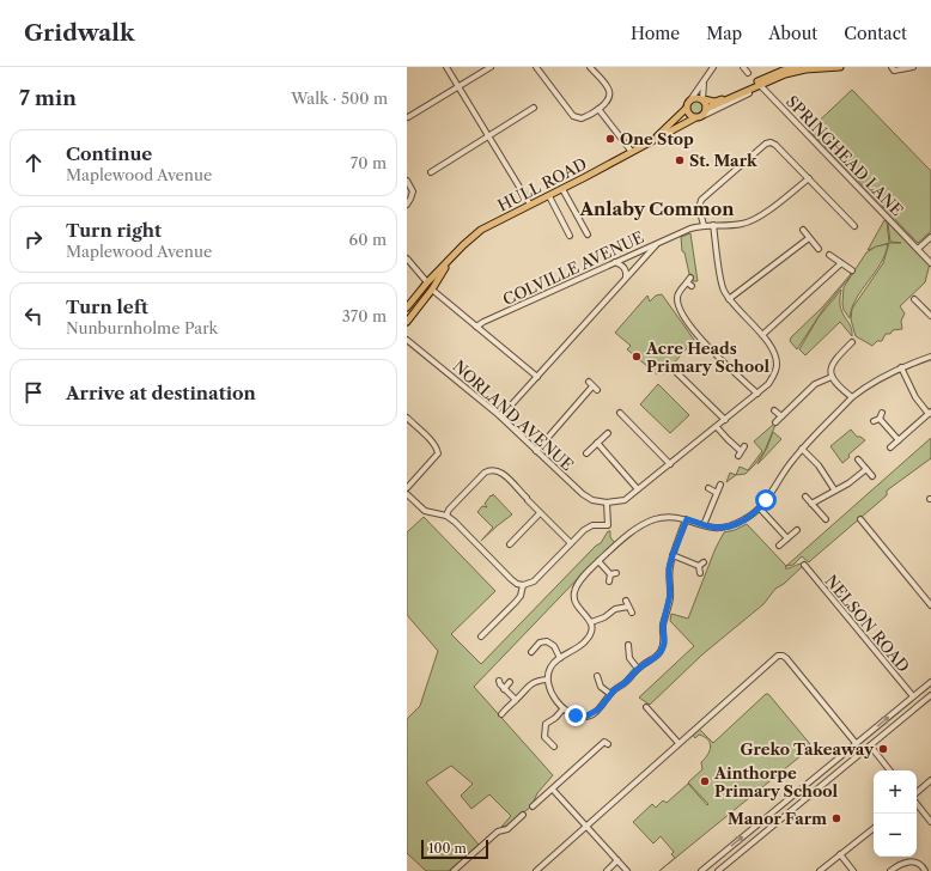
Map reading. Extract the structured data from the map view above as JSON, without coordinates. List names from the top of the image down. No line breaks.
{"streets":{"main road":["HULL ROAD"],"street":["SPRINGHEAD LANE","COLVILLE AVENUE","NORLAND AVENUE","NELSON ROAD"]},"districts":["Anlaby Common"],"places":["One Stop","St. Mark","Acre Heads Primary School","Greko Takeaway","Ainthorpe Primary School","Manor Farm"],"scale_bar":"100 m","page":{"header":"Gridwalk","nav":["Home","Map","About","Contact"],"heading":["7 min","Walk · 500 m"],"list":[["Continue","Maplewood Avenue","70 m"],["Turn right","Maplewood Avenue","60 m"],["Turn left","Nunburnholme Park","370 m"],"Arrive at destination"],"map_buttons":["+","−"],"scale":"100 m"}}
